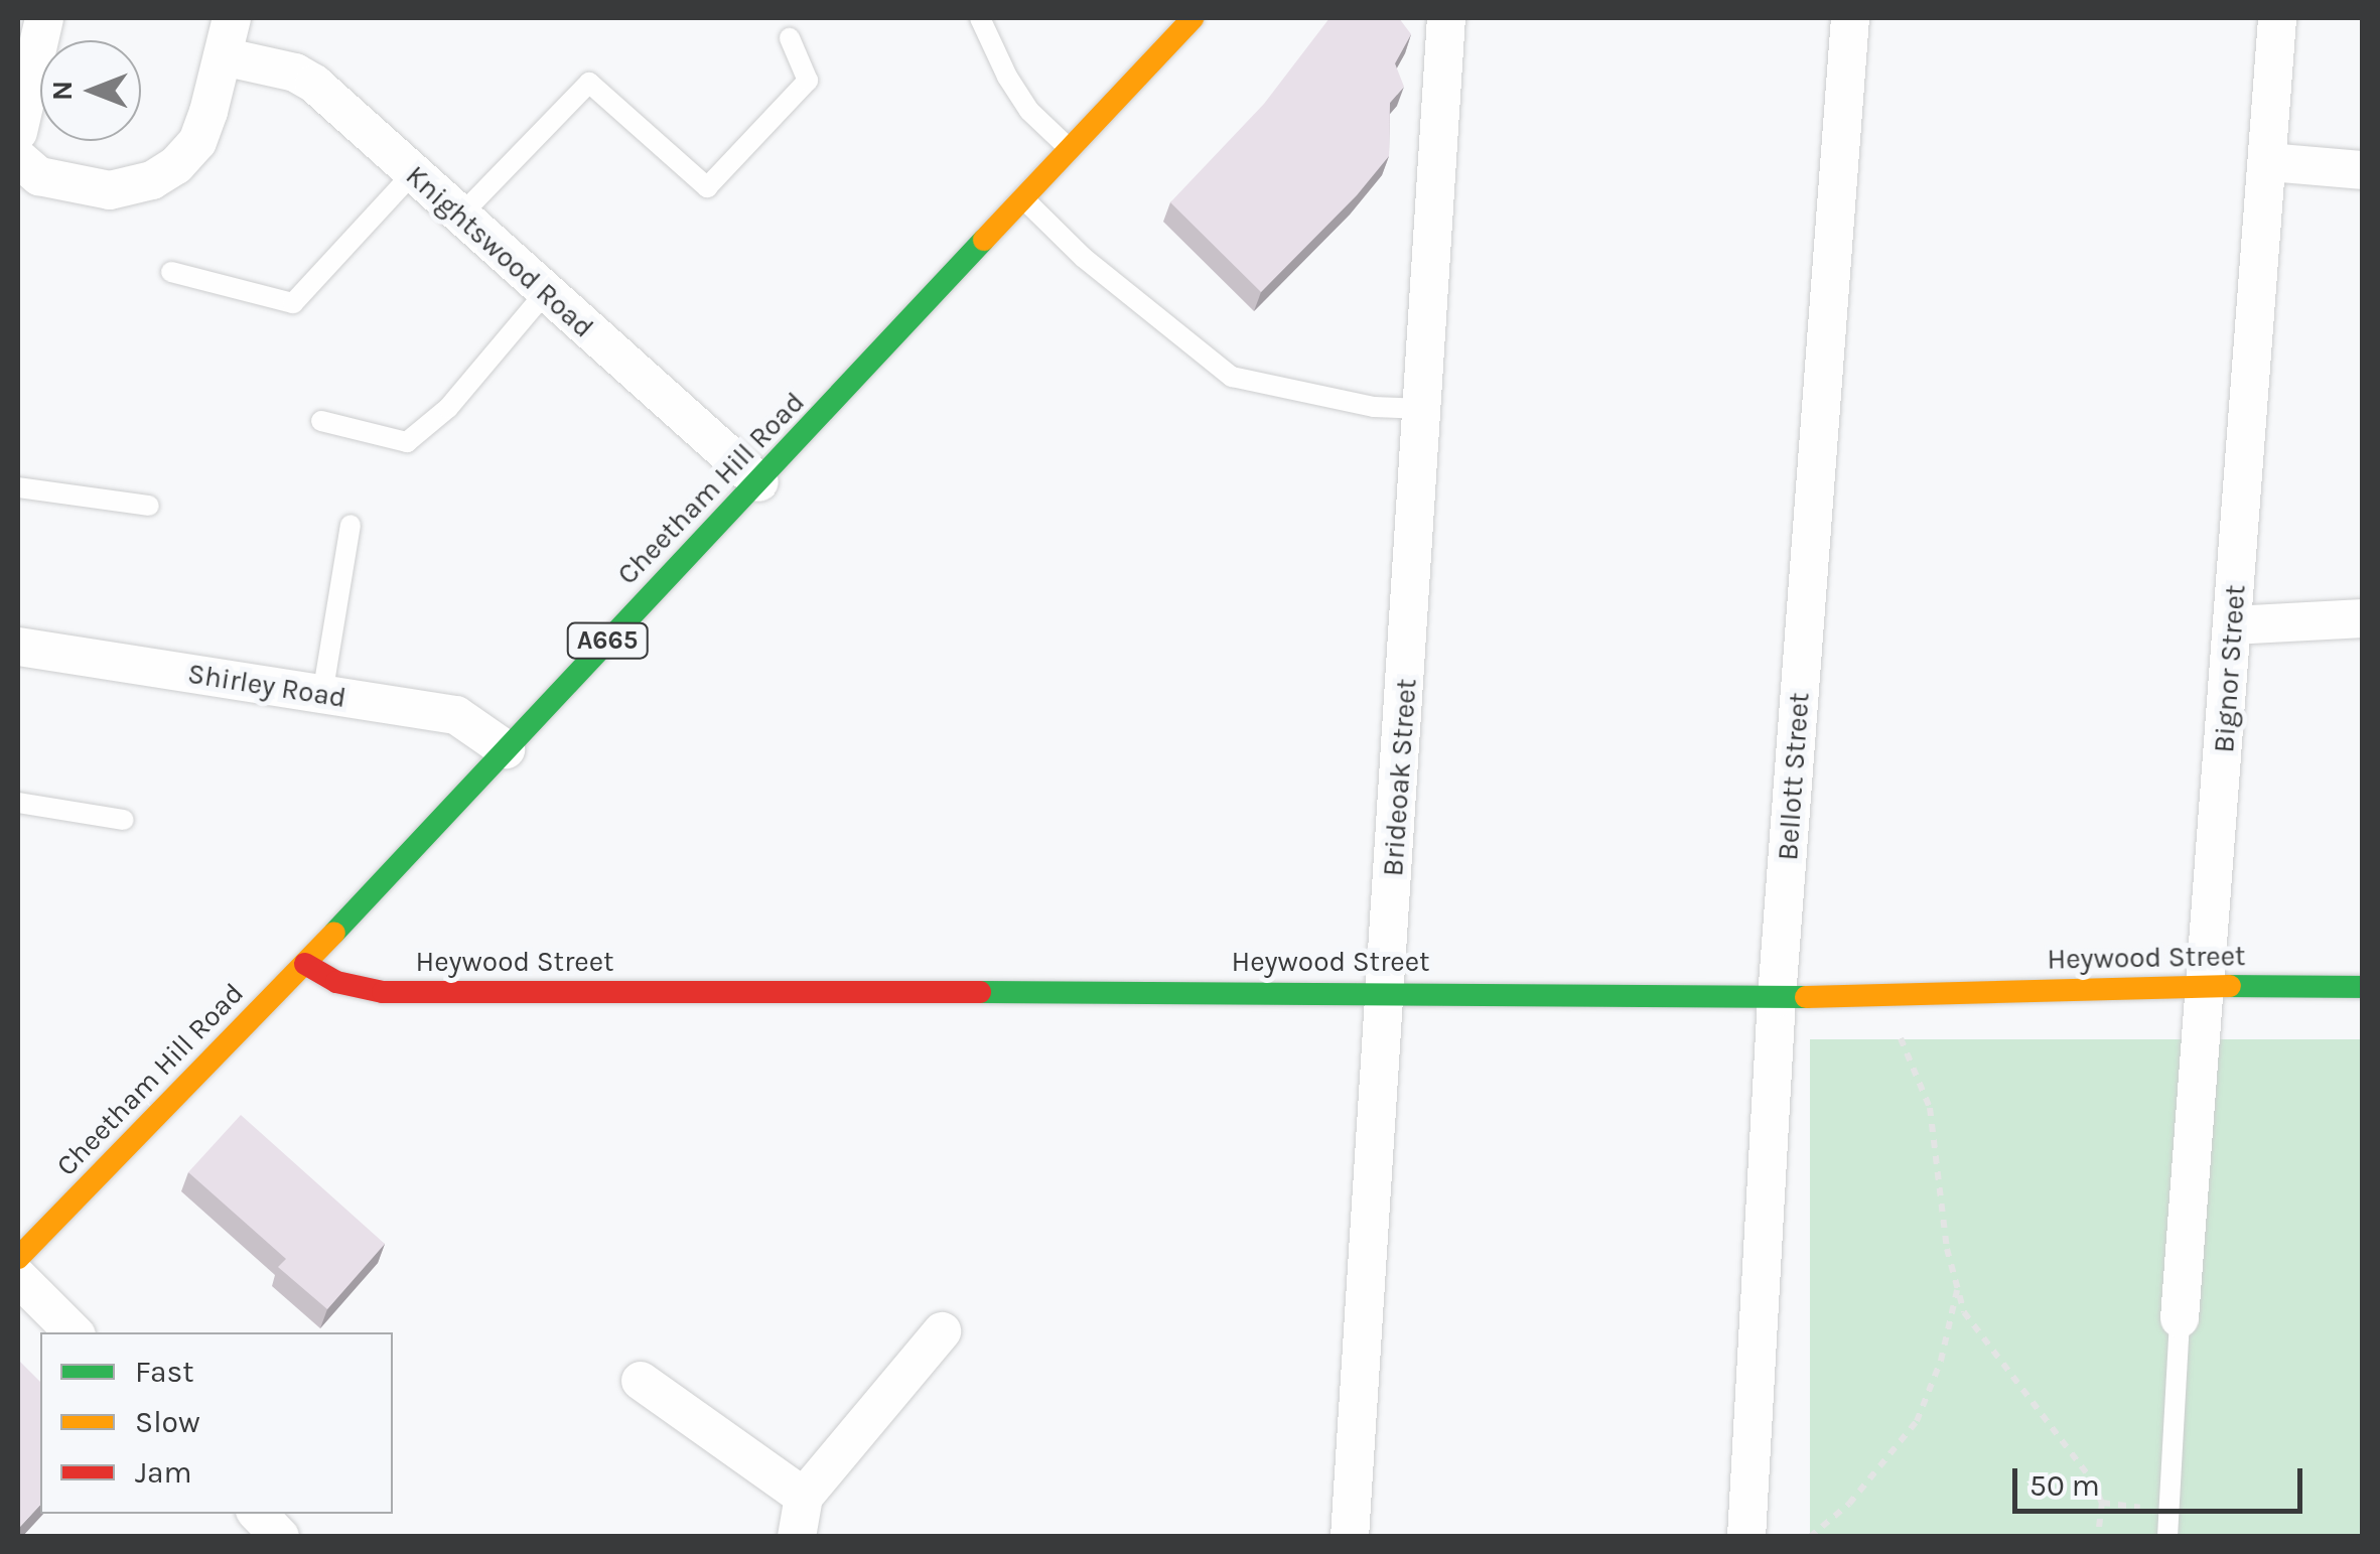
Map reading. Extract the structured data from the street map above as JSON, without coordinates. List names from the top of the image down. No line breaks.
{"streets":{"main road":["Cheetham Hill Road","A665","Heywood Street"],"street":["Knightswood Road","Bignor Street","Shirley Road","Bellott Street","Brideoak Street"]},"crossings":[["Knightswood Road","Cheetham Hill Road"],["Cheetham Hill Road","Shirley Road"],["Cheetham Hill Road","Heywood Street"],["Bignor Street","Heywood Street"],["Bellott Street","Heywood Street"],["Brideoak Street","Heywood Street"]],"legend":["Fast","Slow","Jam"],"scale_bar":"50 m","north":"left"}
